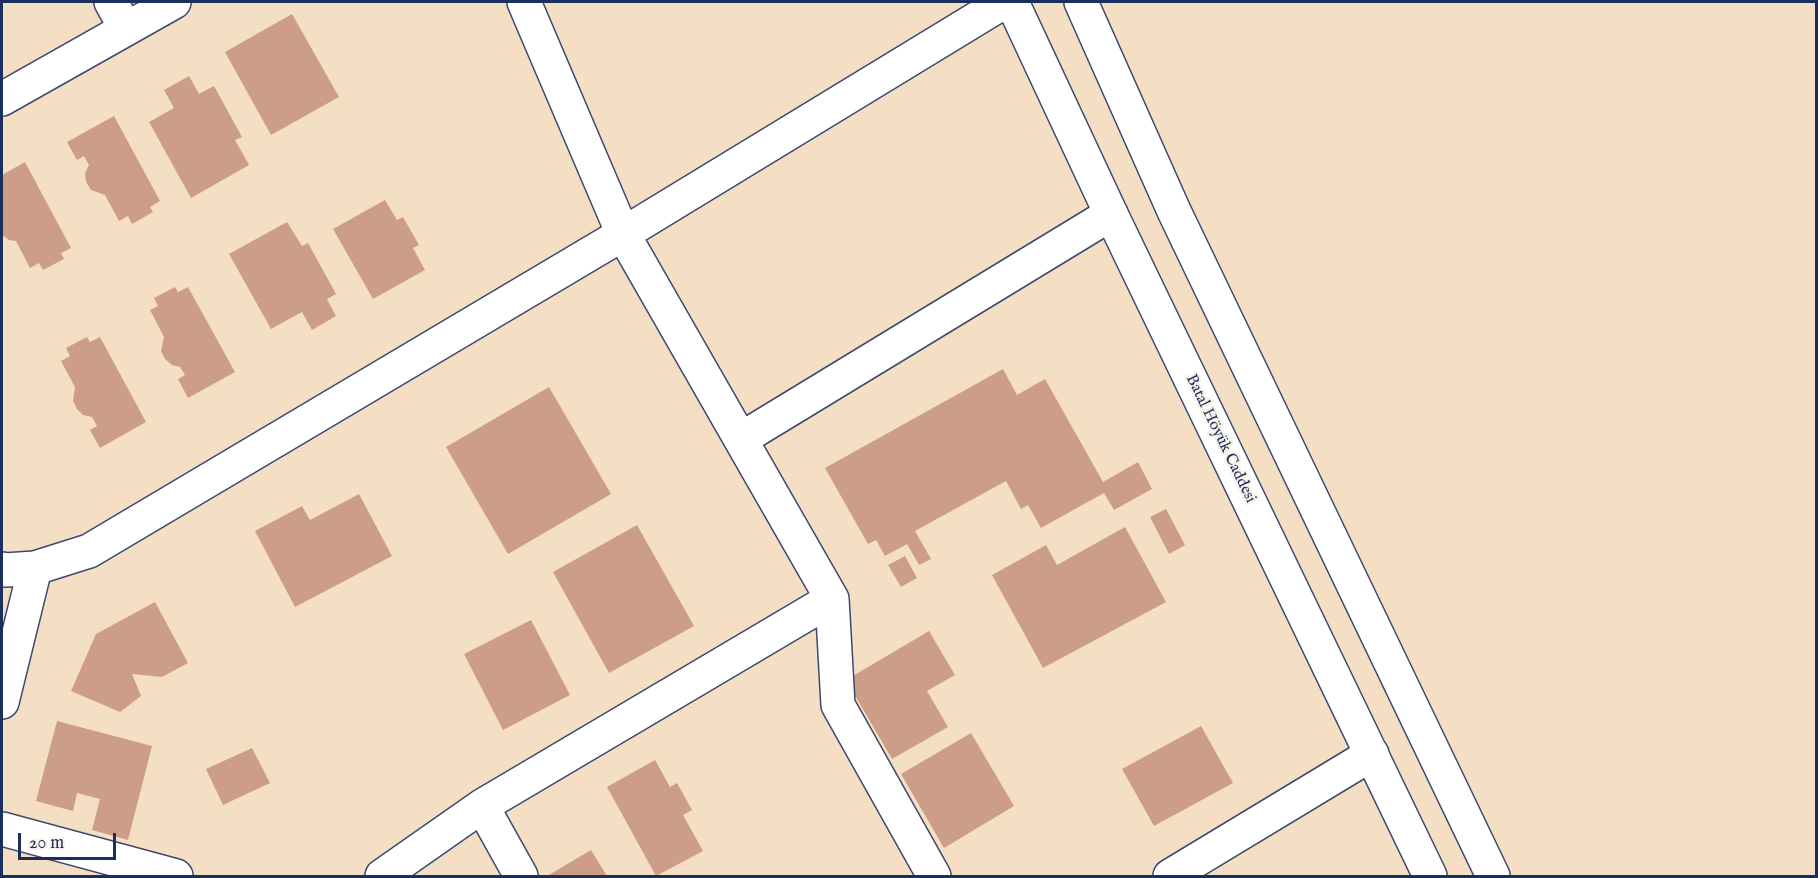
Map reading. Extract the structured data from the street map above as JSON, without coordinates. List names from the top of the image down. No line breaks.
{"streets":{"street":["Batal Höyük Caddesi"]},"scale_bar":"20 m"}
